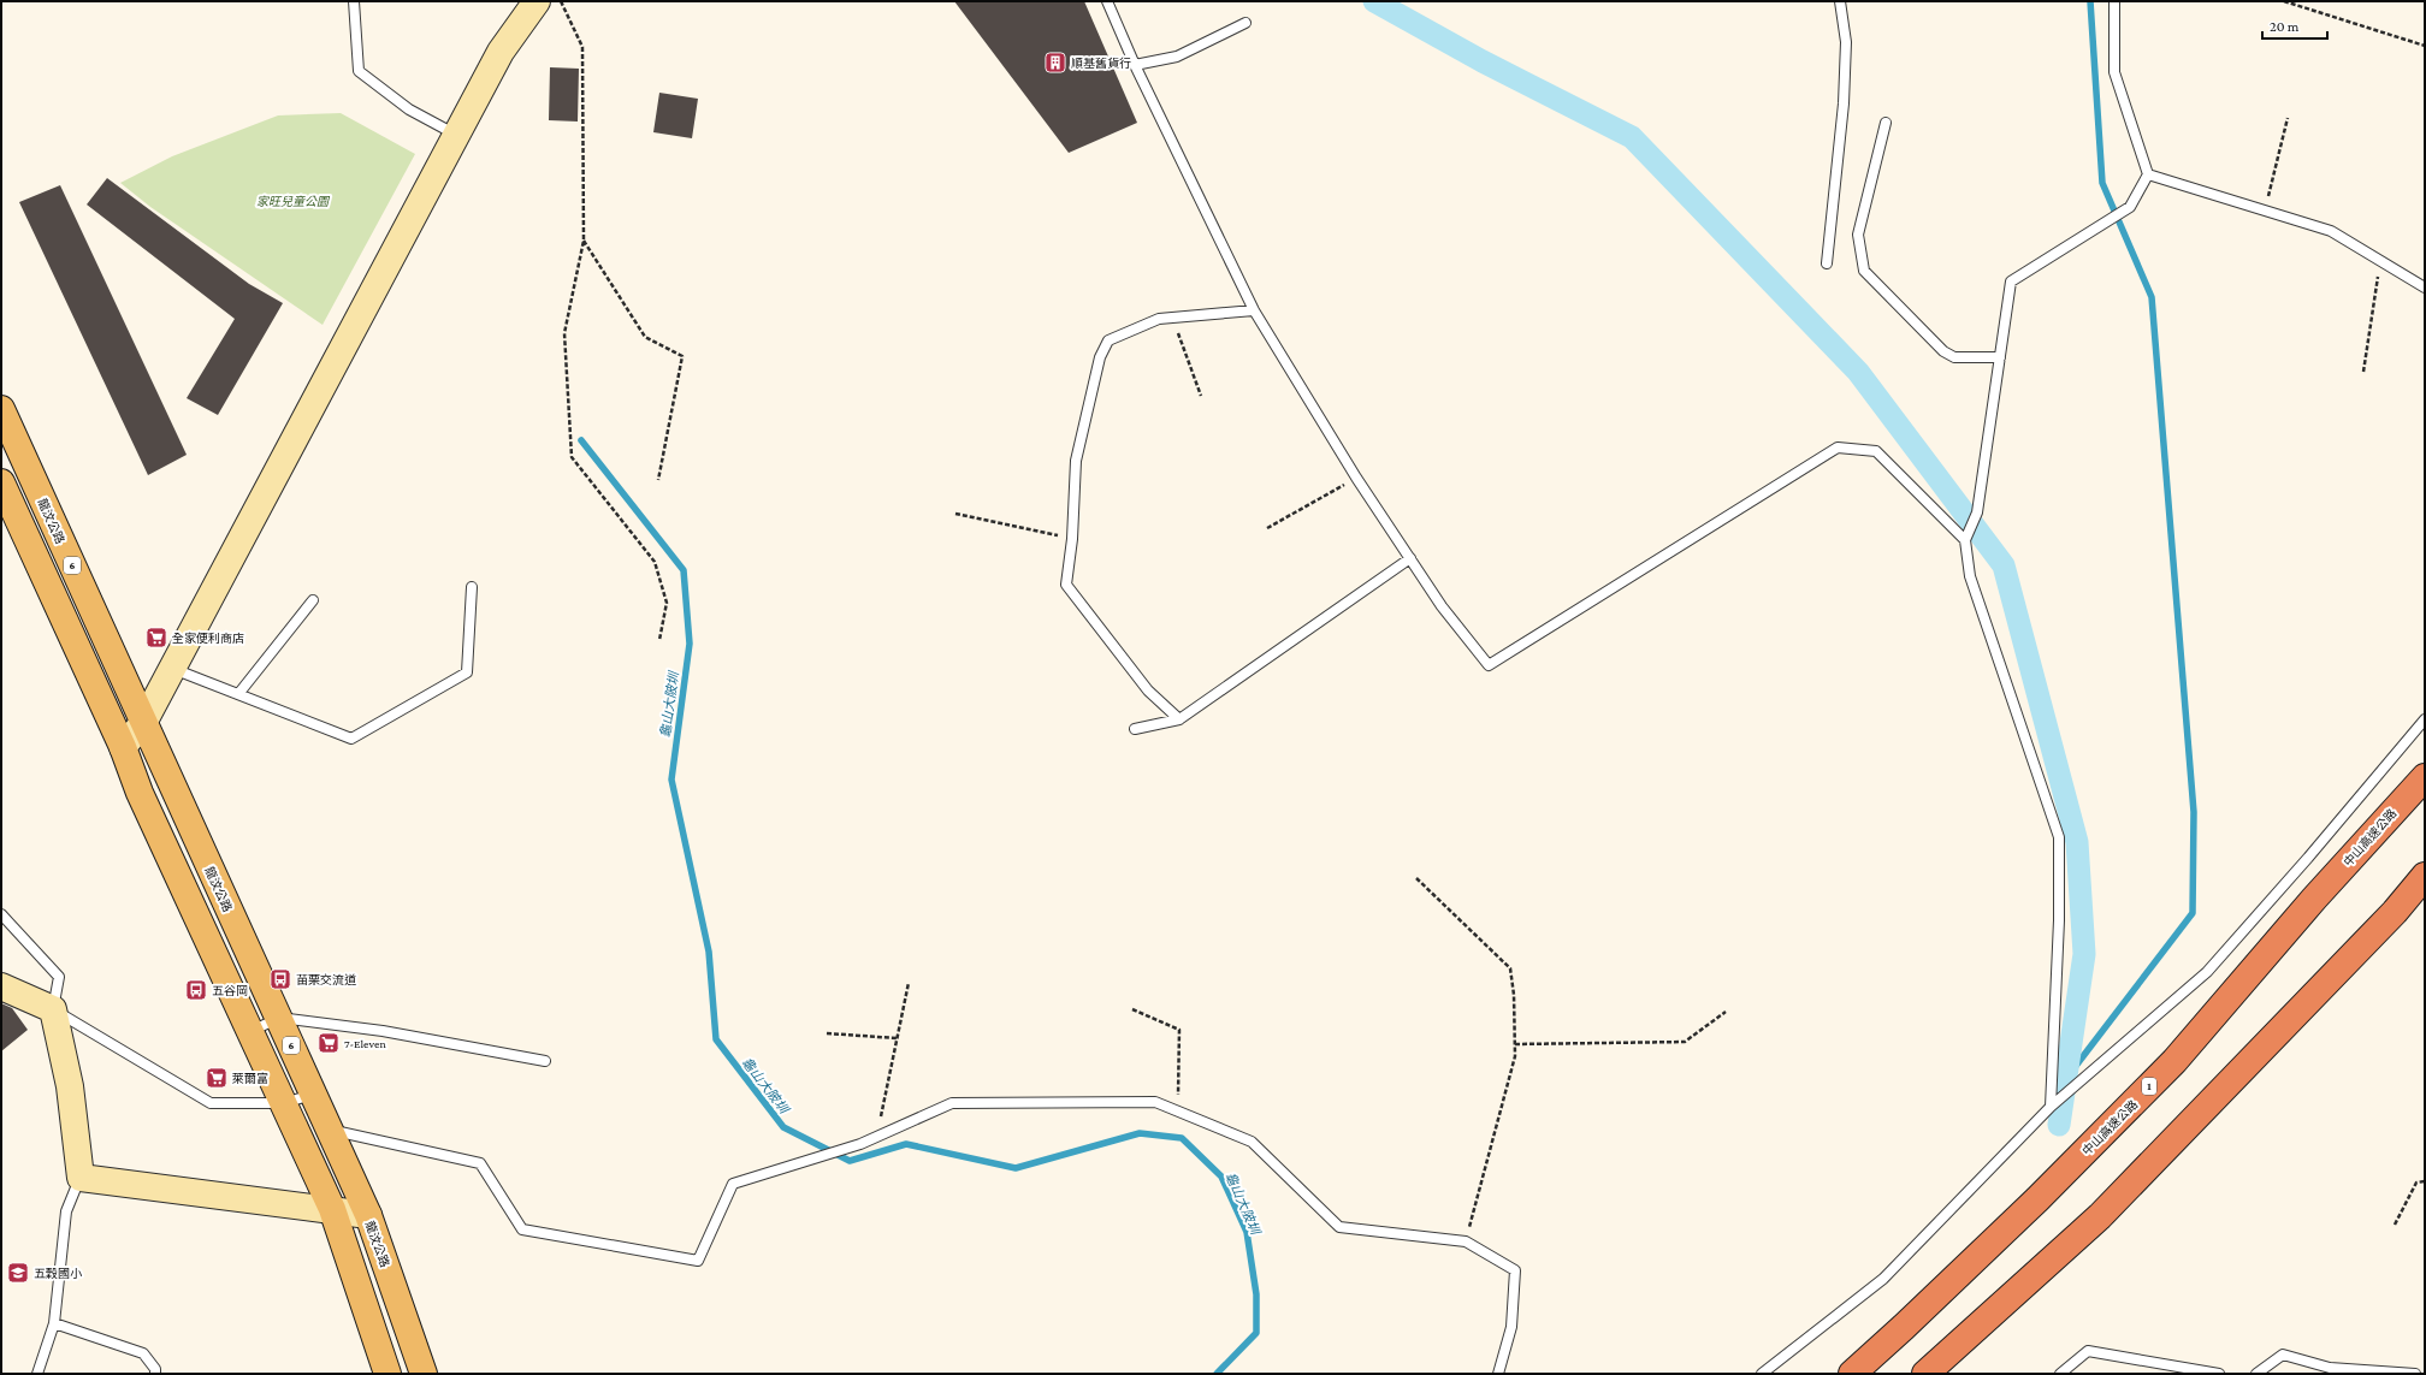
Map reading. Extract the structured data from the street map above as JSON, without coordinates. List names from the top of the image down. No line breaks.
{"streets":{"highway":["中山高速公路","1"],"main road":["龍汶公路","6"]},"water":["龜山大陂圳"],"parks":["家旺兒童公園"],"places":{"building":["順基舊貨行"],"supermarket":["全家便利商店","7-Eleven","萊爾富"],"bus stop":["苗栗交流道","五谷岡"],"school or university":["五穀國小"]},"scale_bar":"20 m"}
